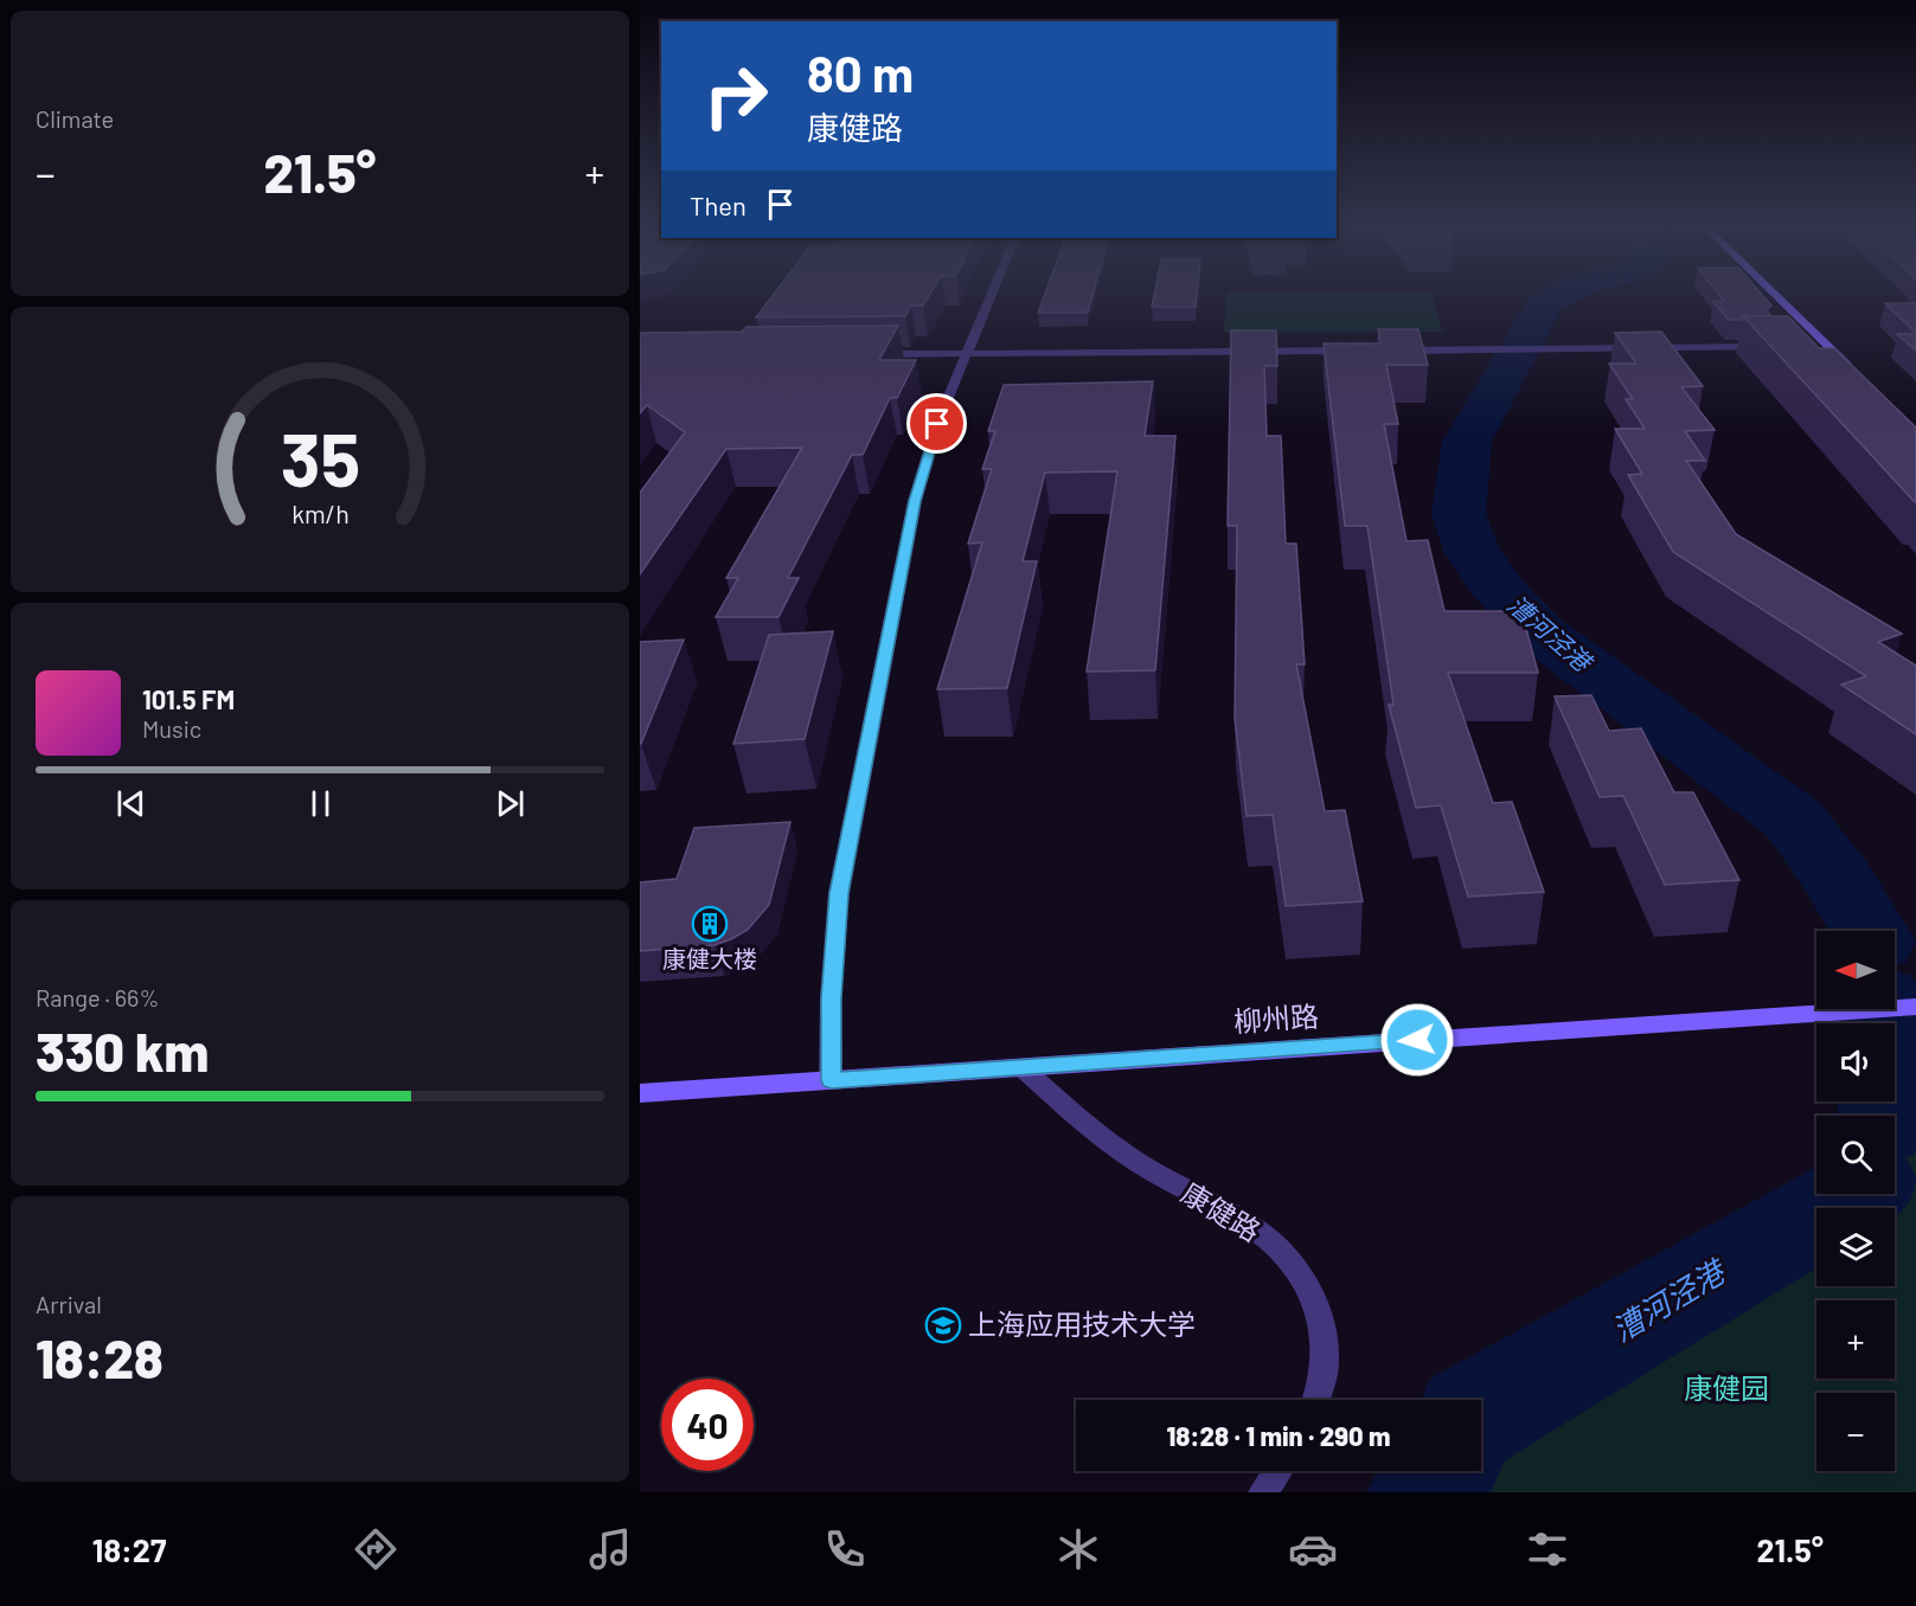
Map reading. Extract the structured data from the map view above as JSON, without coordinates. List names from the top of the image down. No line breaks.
{"streets":{"street":["柳州路","康健路"]},"crossings":[["柳州路","康健路"]],"water":["漕河泾港"],"parks":["康健园"],"places":{"building":["康健大楼"],"school or university":["上海应用技术大学"]},"north":"left","page":{"tile":["Climate",["Range · 66%","330 km"],["Arrival","18:28"]],"turn":["80 m","康健路"],"heat":["−","21.5°","+"],"then":"Then","song":["101.5 FM","Music"],"map_buttons":["+","−"],"limit":"40","trip":"18:28 · 1 min · 290 m","tabs":["18:27","21.5°"],"gauge":["35","km/h"]}}
